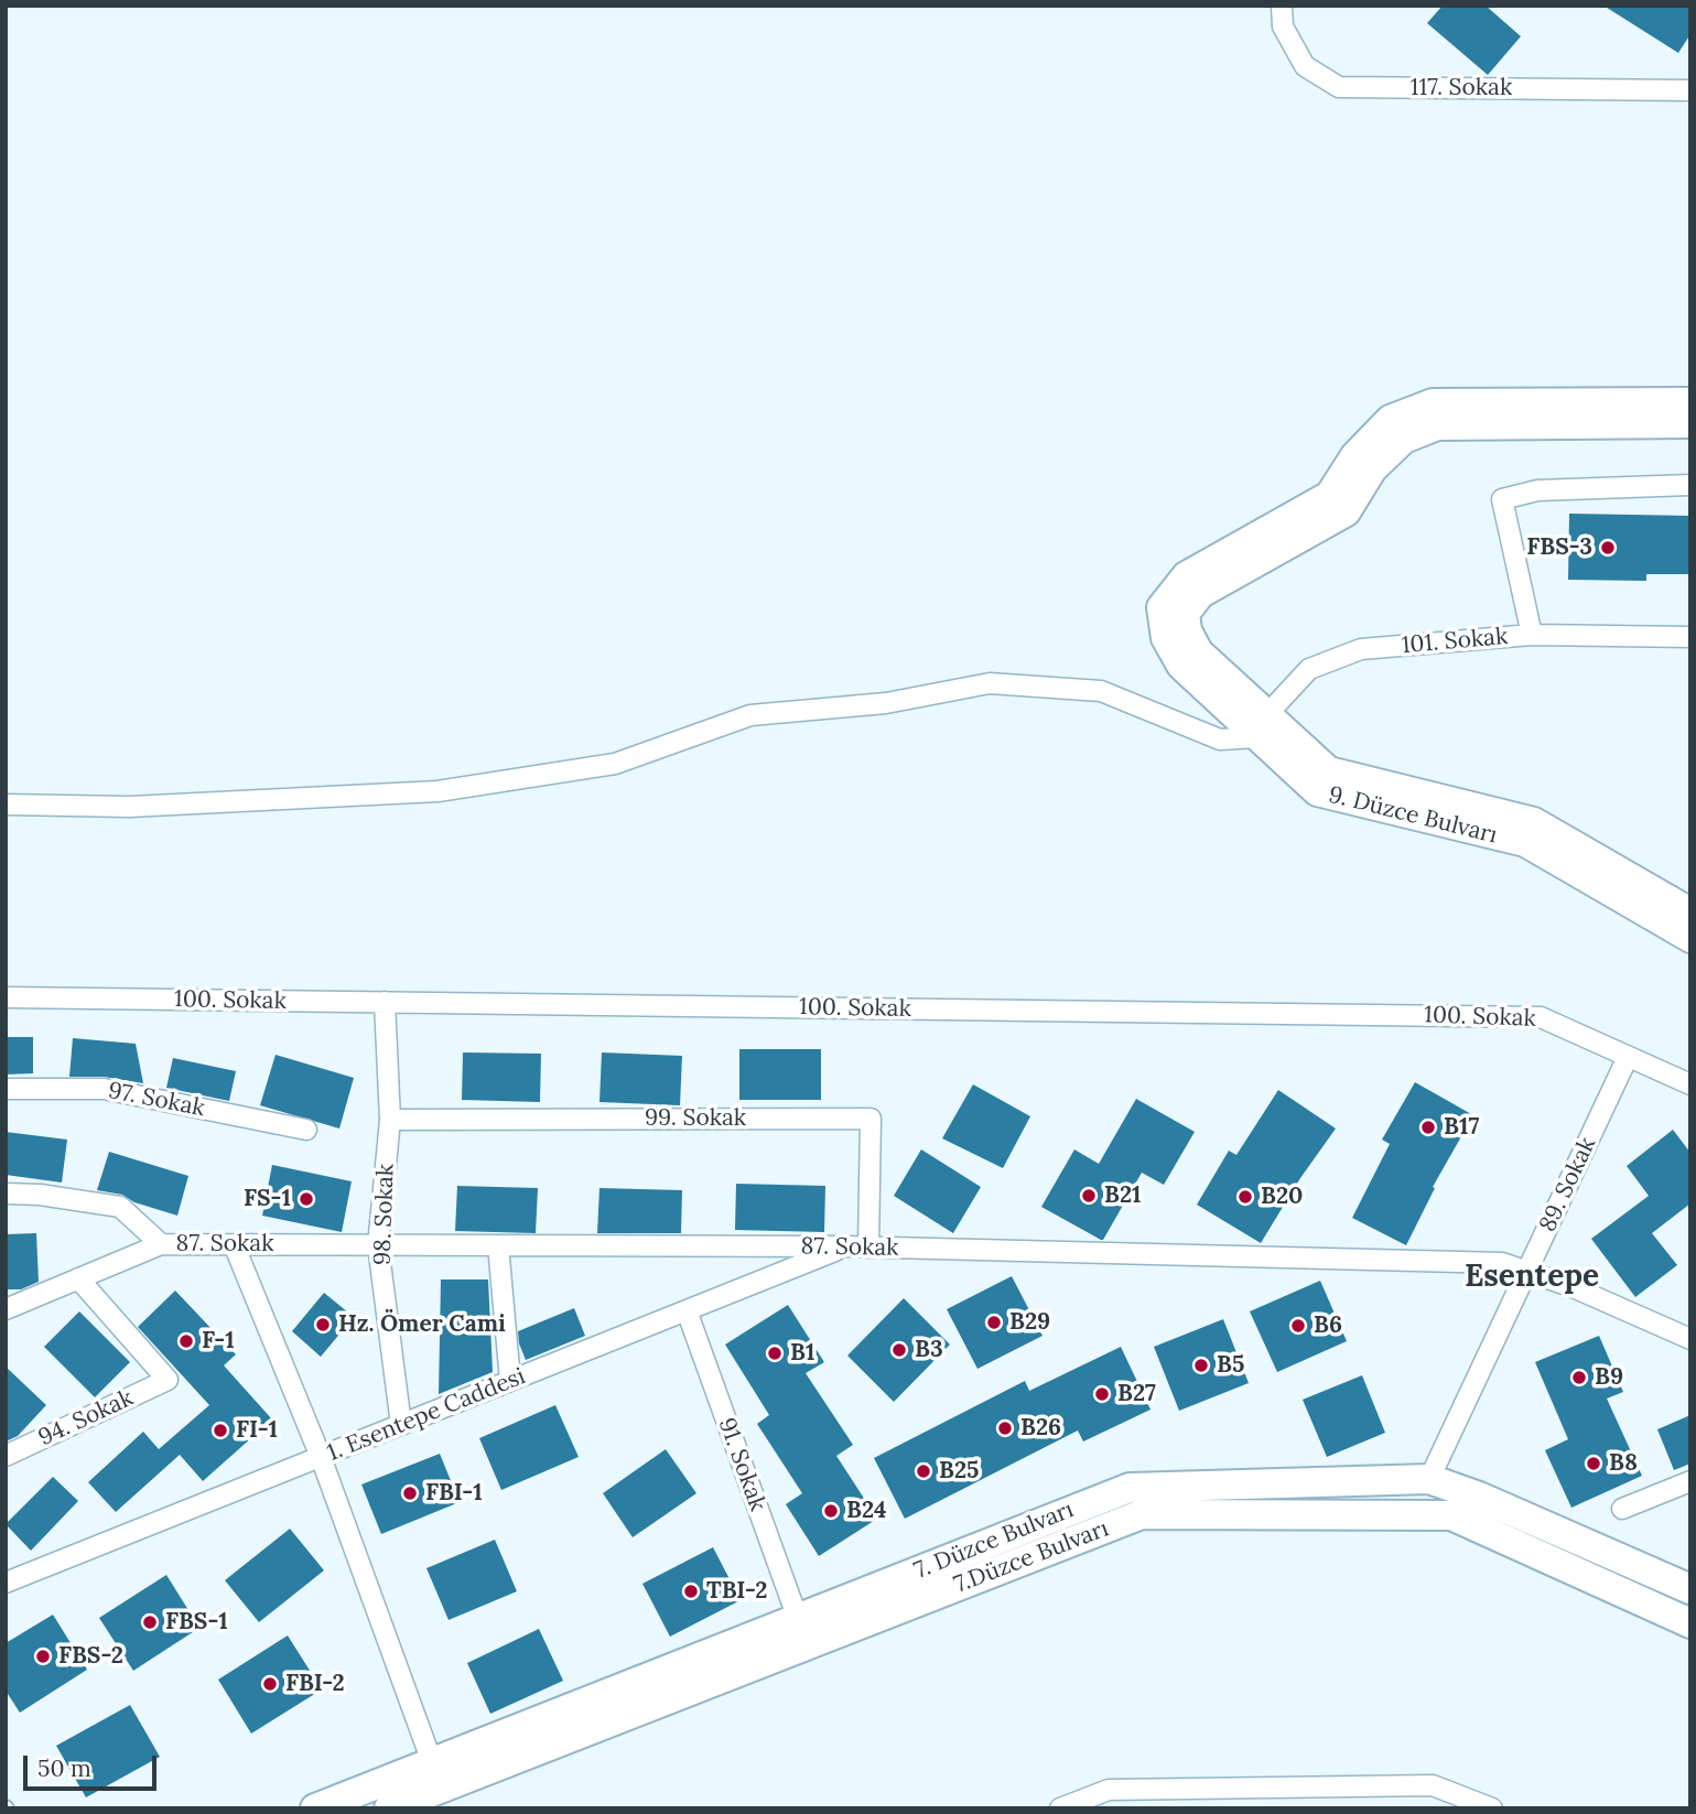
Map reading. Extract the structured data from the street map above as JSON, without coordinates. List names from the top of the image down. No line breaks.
{"streets":{"main road":["9. Düzce Bulvarı","7. Düzce Bulvarı","7.Düzce Bulvarı"],"street":["117. Sokak","101. Sokak","100. Sokak","97. Sokak","99. Sokak","89. Sokak","98. Sokak","87. Sokak","1. Esentepe Caddesi","94. Sokak","91. Sokak"]},"crossings":[["101. Sokak","9. Düzce Bulvarı"],["100. Sokak","89. Sokak"],["100. Sokak","98. Sokak"],["99. Sokak","98. Sokak"],["99. Sokak","87. Sokak"],["89. Sokak","87. Sokak"],["89. Sokak","7. Düzce Bulvarı"],["98. Sokak","87. Sokak"],["98. Sokak","1. Esentepe Caddesi"],["87. Sokak","1. Esentepe Caddesi"],["87. Sokak","94. Sokak"],["1. Esentepe Caddesi","91. Sokak"],["91. Sokak","7. Düzce Bulvarı"]],"districts":["Esentepe"],"places":["FBS-3","B17","B21","B20","FS-1","B29","Hz. Ömer Cami","B6","F-1","B3","B1","B5","B9","B27","B26","FI-1","B8","B25","FBI-1","B24","TBI-2","FBS-1","FBS-2","FBI-2"],"scale_bar":"50 m"}
